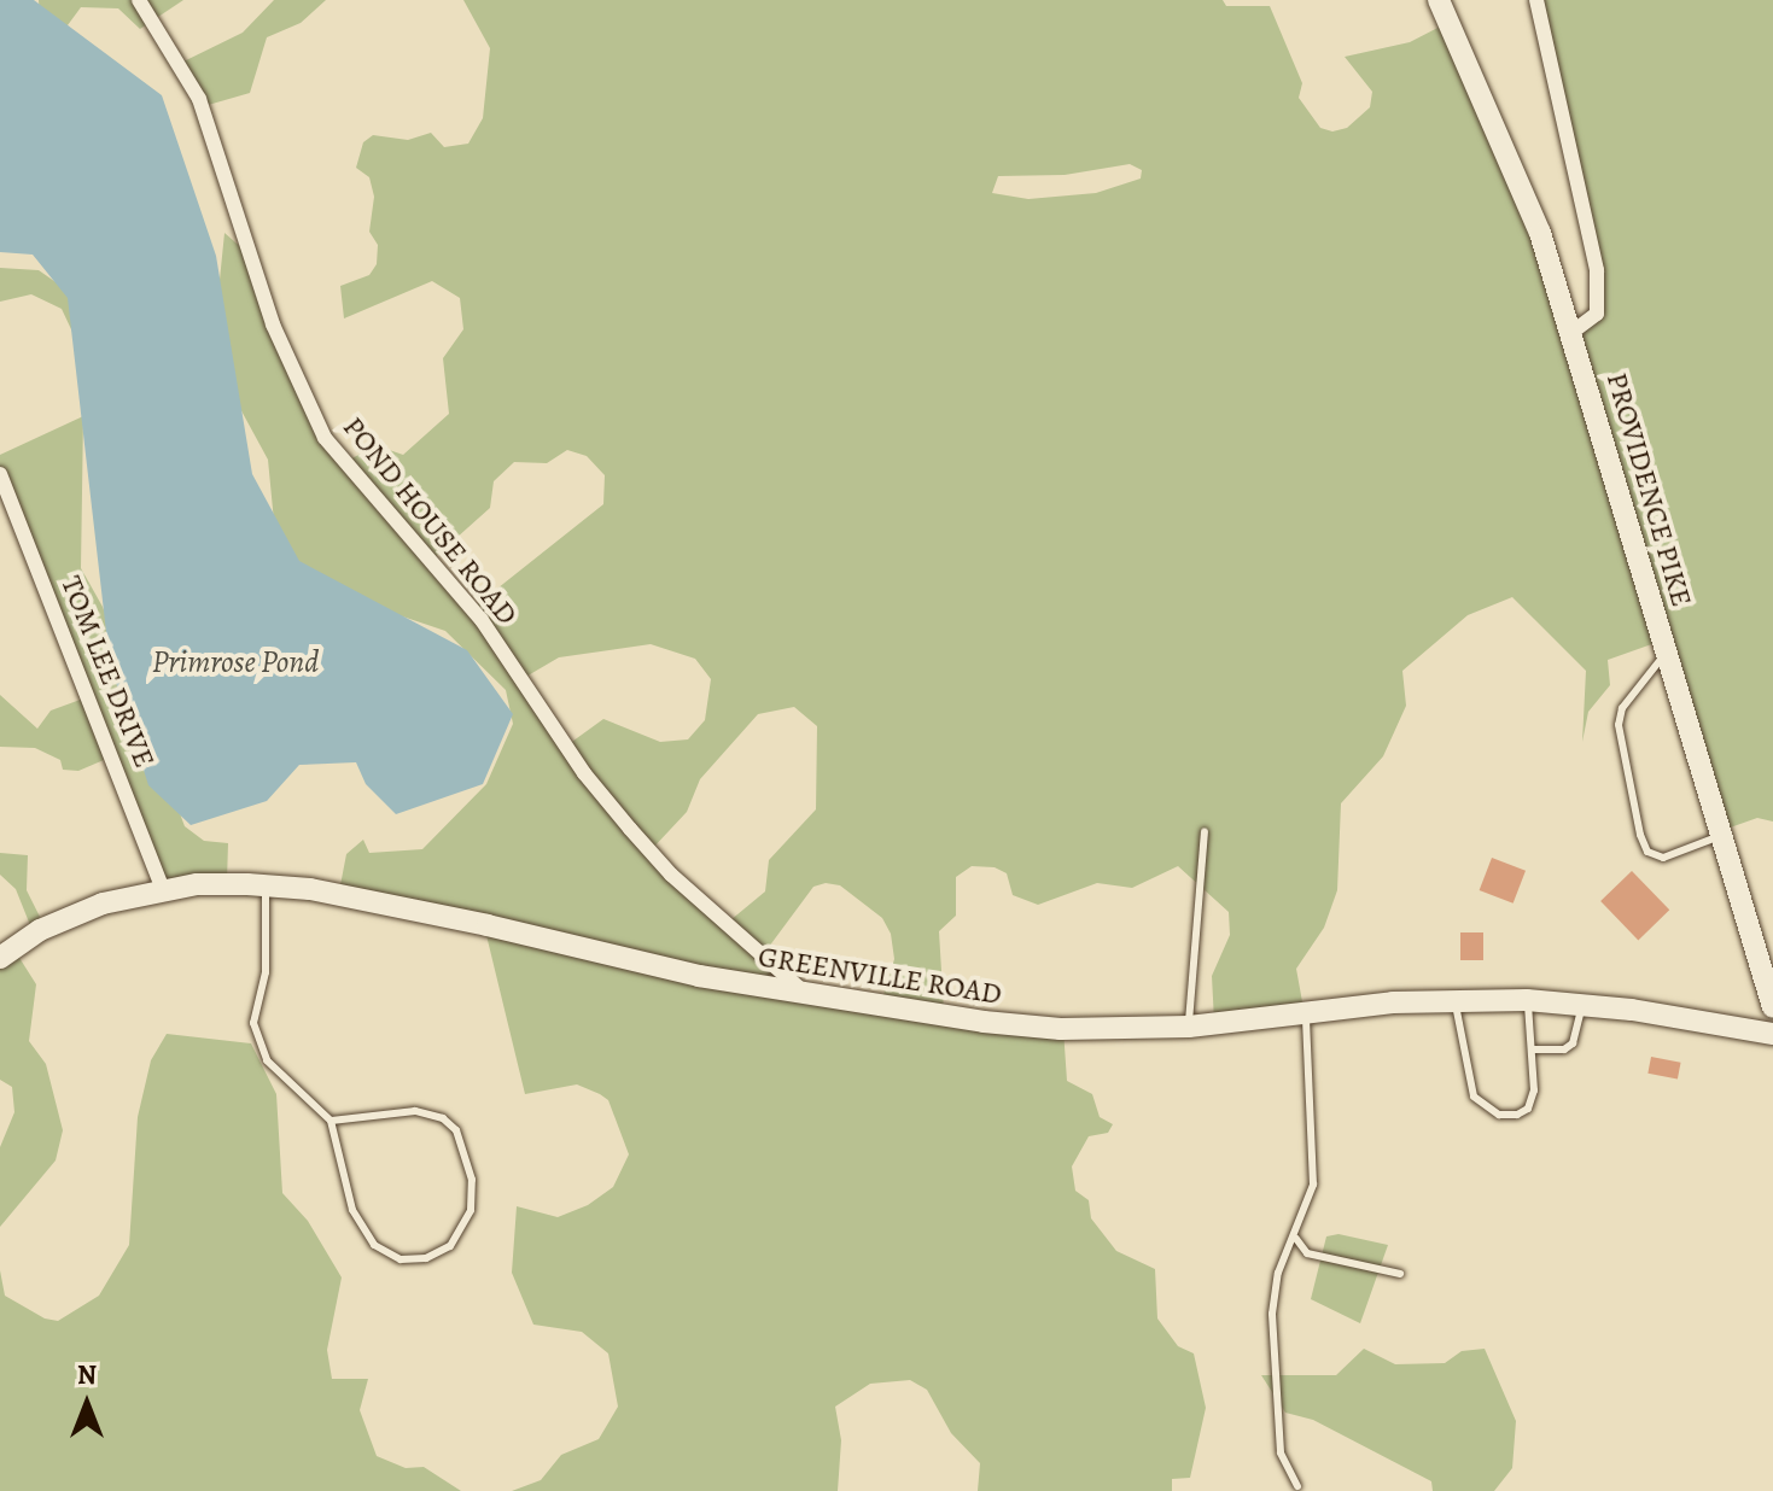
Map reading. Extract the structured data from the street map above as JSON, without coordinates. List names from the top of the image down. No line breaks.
{"streets":{"main road":["PROVIDENCE PIKE","GREENVILLE ROAD"],"street":["POND HOUSE ROAD","TOM LEE DRIVE"]},"crossings":[["POND HOUSE ROAD","GREENVILLE ROAD"],["TOM LEE DRIVE","GREENVILLE ROAD"]],"water":["Primrose Pond"],"north":"top"}
